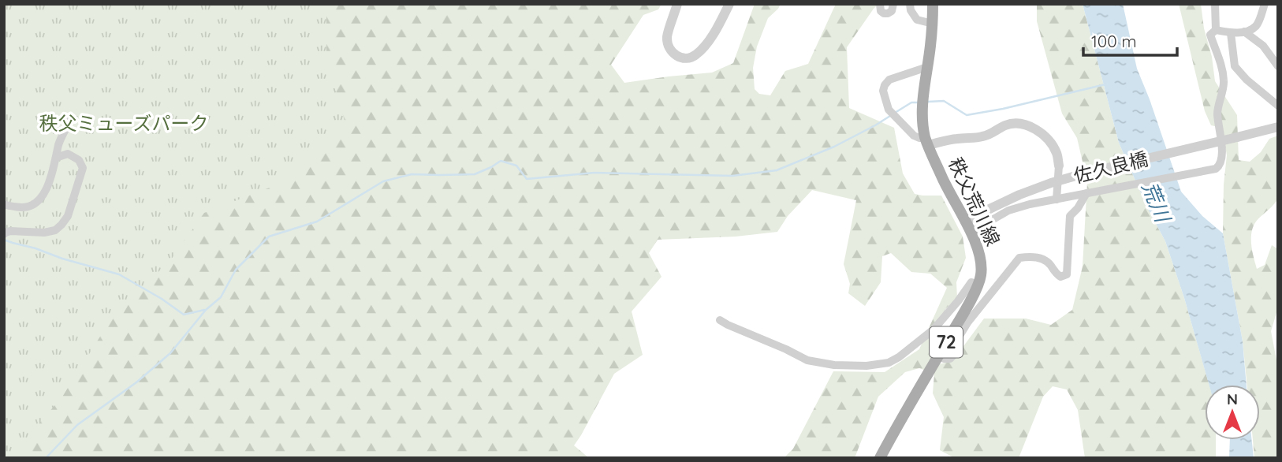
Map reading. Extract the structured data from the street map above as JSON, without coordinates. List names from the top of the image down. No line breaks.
{"streets":{"main road":["秩父荒川線","72"],"street":["佐久良橋"]},"crossings":[["佐久良橋","秩父荒川線"]],"water":["荒川"],"parks":["秩父ミューズパーク"],"scale_bar":"100 m","north":"top"}
